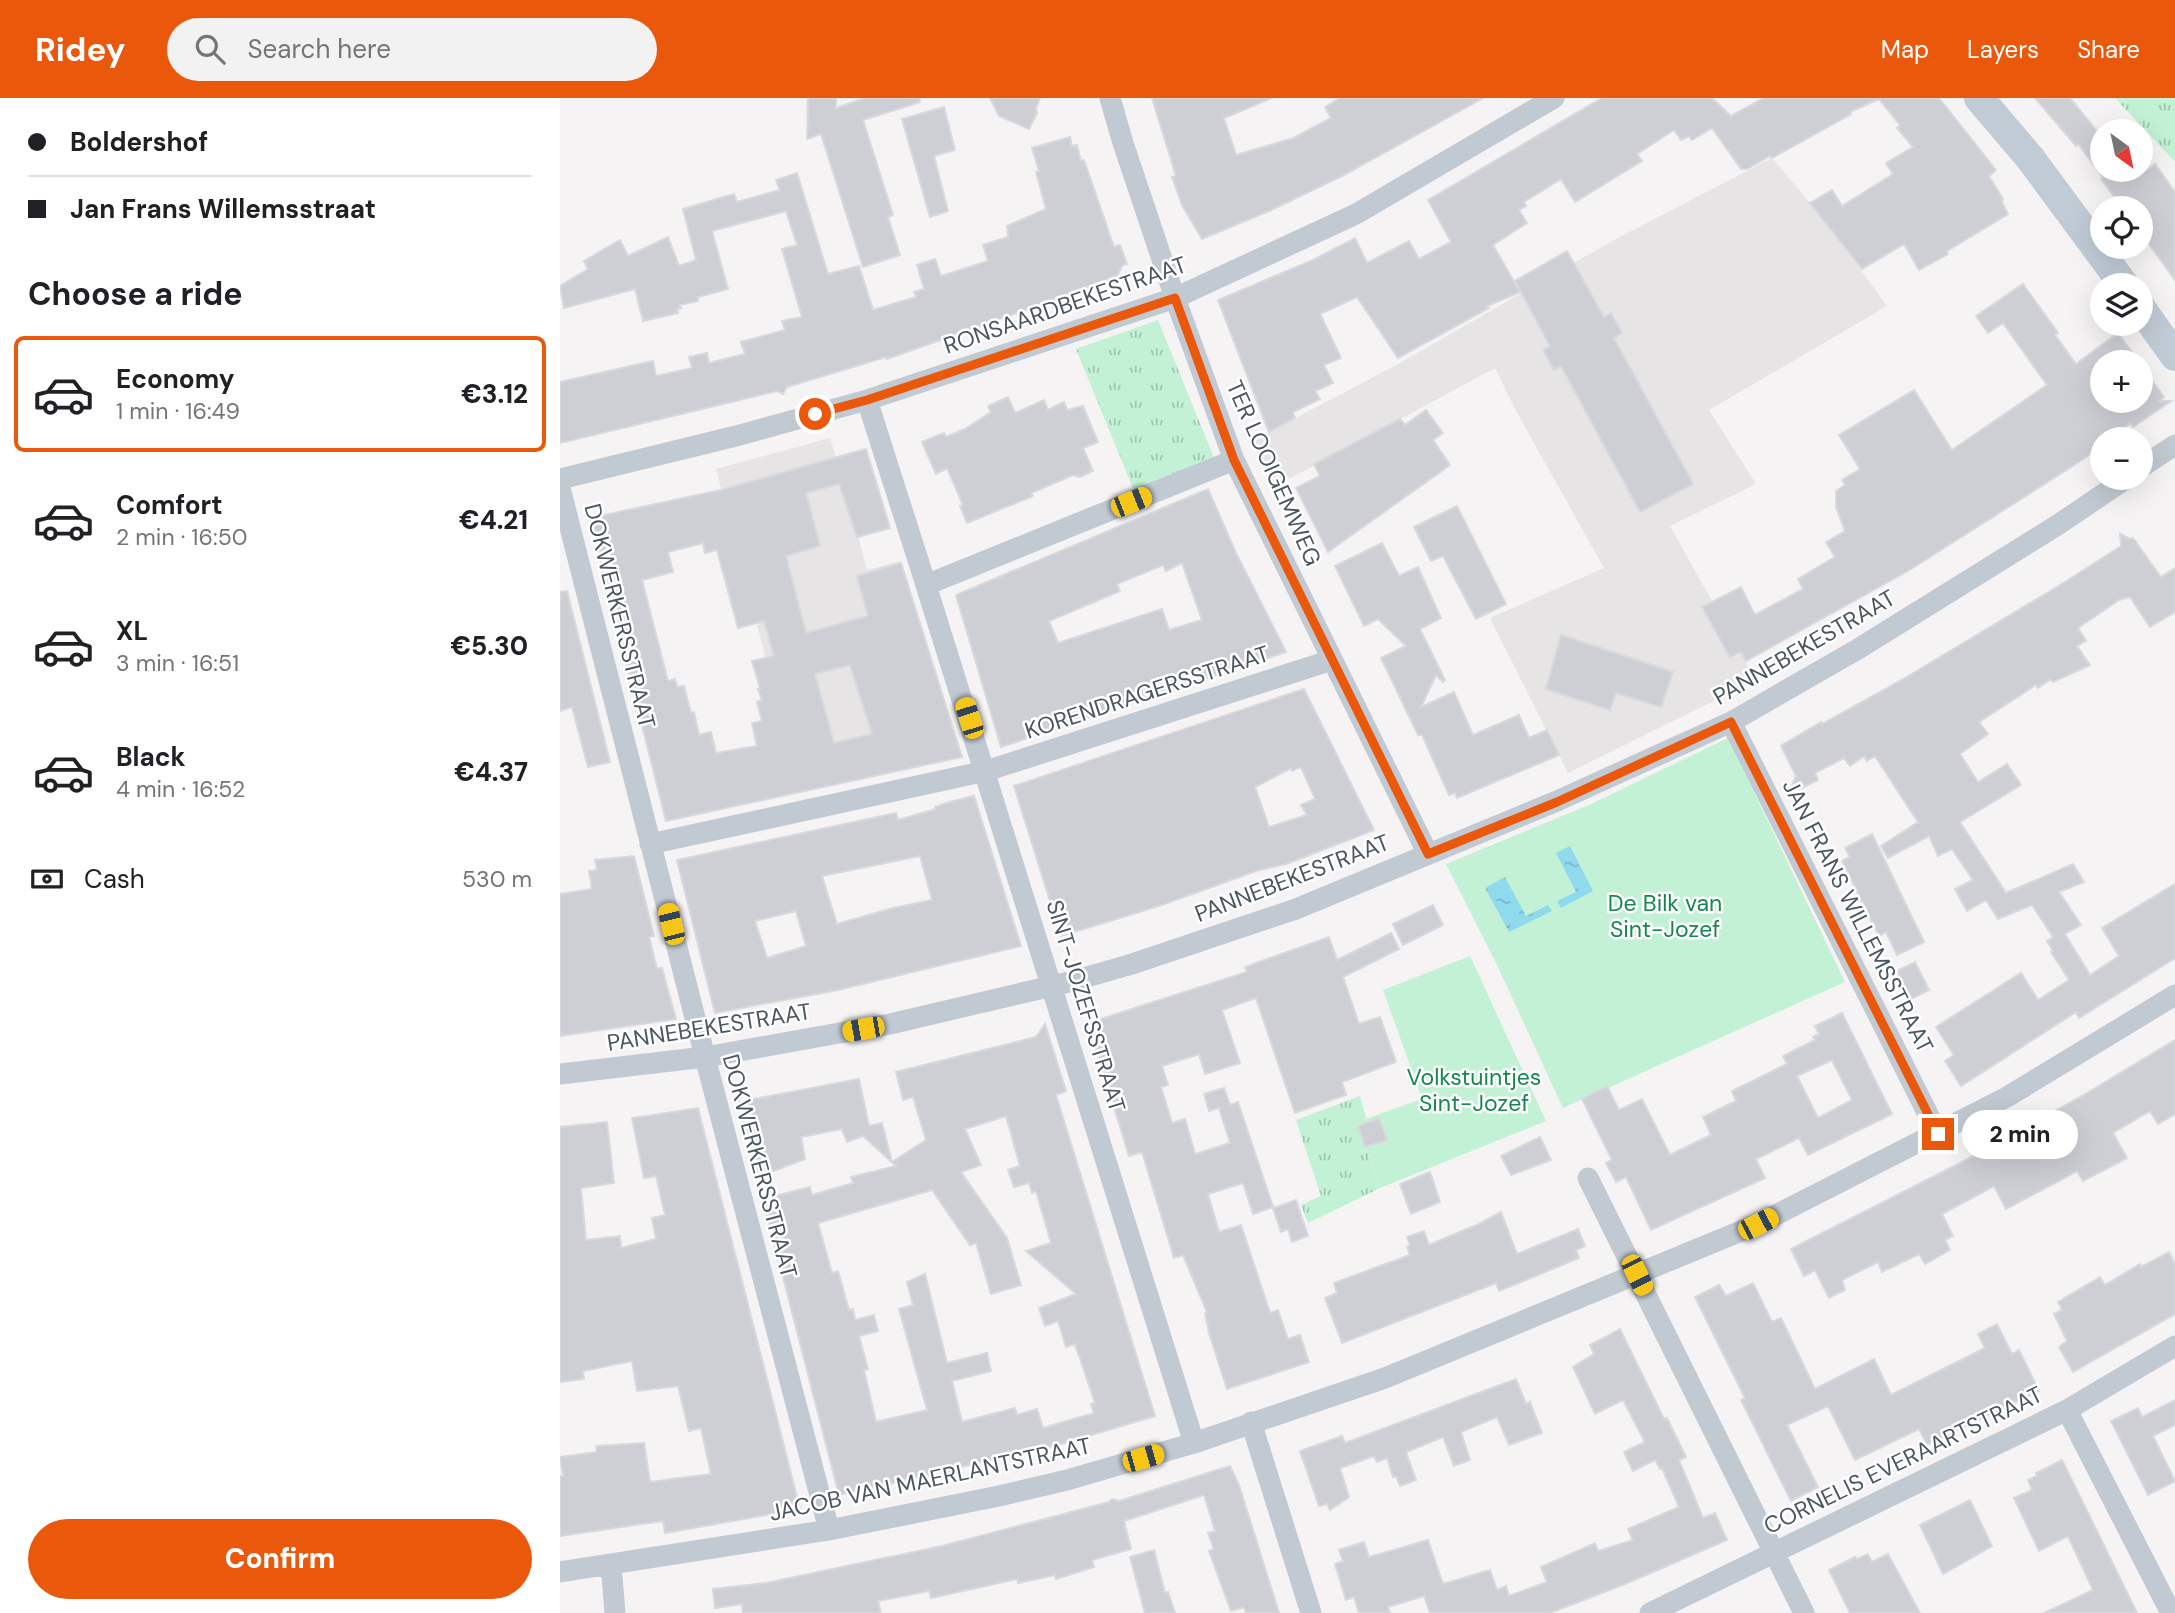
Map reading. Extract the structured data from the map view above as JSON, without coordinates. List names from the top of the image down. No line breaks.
{"streets":{"street":["RONSAARDBEKESTRAAT","TER LOOIGEMWEG","DOKWERKERSSTRAAT","PANNEBEKESTRAAT","KORENDRAGERSSTRAAT","JAN FRANS WILLEMSSTRAAT","SINT-JOZEFSSTRAAT","CORNELIS EVERAARTSTRAAT","JACOB VAN MAERLANTSTRAAT"]},"crossings":[["RONSAARDBEKESTRAAT","TER LOOIGEMWEG"],["RONSAARDBEKESTRAAT","SINT-JOZEFSSTRAAT"],["TER LOOIGEMWEG","PANNEBEKESTRAAT"],["TER LOOIGEMWEG","KORENDRAGERSSTRAAT"],["DOKWERKERSSTRAAT","PANNEBEKESTRAAT"],["DOKWERKERSSTRAAT","KORENDRAGERSSTRAAT"],["DOKWERKERSSTRAAT","JACOB VAN MAERLANTSTRAAT"],["PANNEBEKESTRAAT","JAN FRANS WILLEMSSTRAAT"],["PANNEBEKESTRAAT","SINT-JOZEFSSTRAAT"],["KORENDRAGERSSTRAAT","SINT-JOZEFSSTRAAT"],["JAN FRANS WILLEMSSTRAAT","JACOB VAN MAERLANTSTRAAT"],["SINT-JOZEFSSTRAAT","JACOB VAN MAERLANTSTRAAT"]],"parks":["De Bilk van Sint-Jozef","Volkstuintjes Sint-Jozef"],"north":"bottom right","page":{"header":"Ridey","search":"Search here","nav":["Map","Layers","Share"],"banner":["Boldershof","Jan Frans Willemsstraat"],"map_buttons":["+","−"],"heading":"Choose a ride","list":[{"name":"Economy","note":"1 min · 16:49","value":"€3.12"},{"name":"Comfort","note":"2 min · 16:50","value":"€4.21"},{"name":"XL","note":"3 min · 16:51","value":"€5.30"},{"name":"Black","note":"4 min · 16:52","value":"€4.37"}],"pay":["Cash","530 m"],"bubble":"2 min","buttons":"Confirm"}}
